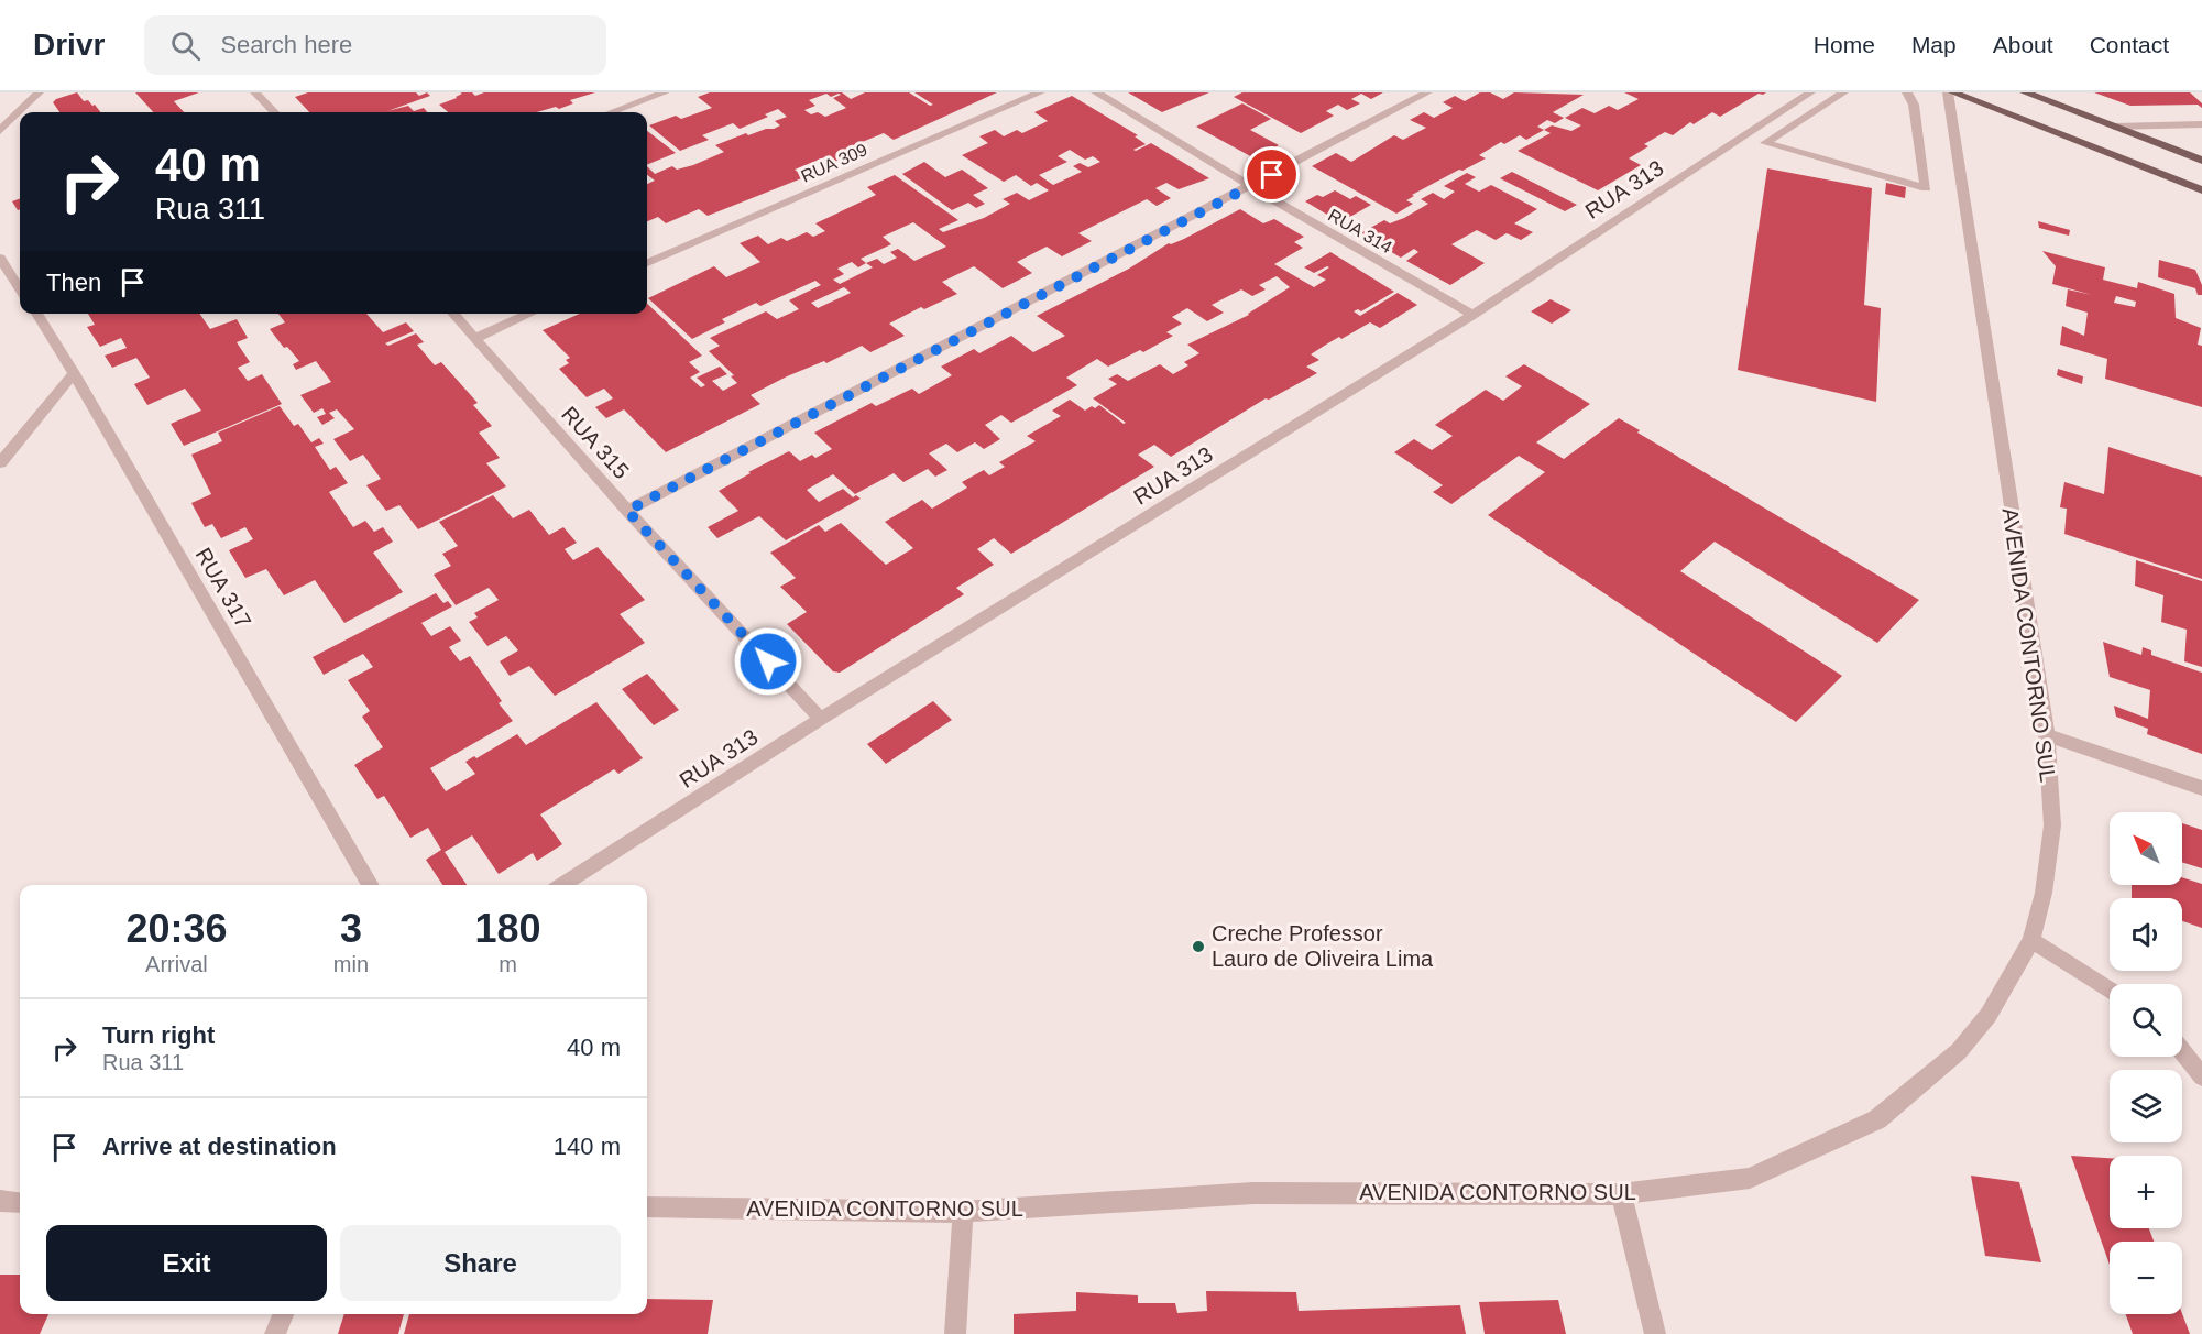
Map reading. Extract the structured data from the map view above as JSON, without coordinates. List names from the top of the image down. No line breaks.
{"streets":{"street":["RUA 309","RUA 313","RUA 314","RUA 315","RUA 317","AVENIDA CONTORNO SUL"]},"crossings":[["RUA 313","RUA 314"],["RUA 313","RUA 315"]],"places":["Creche Professor Lauro de Oliveira Lima"],"north":"top left","page":{"header":"Drivr","search":"Search here","nav":["Home","Map","About","Contact"],"turn":["40 m","Rua 311"],"then":"Then","map_buttons":["+","−"],"eta":["20:36","Arrival","3","min","180","m"],"list":[{"name":"Turn right","note":"Rua 311","value":"40 m"},{"name":"Arrive at destination","value":"140 m"}],"buttons":["Exit","Share"]}}
